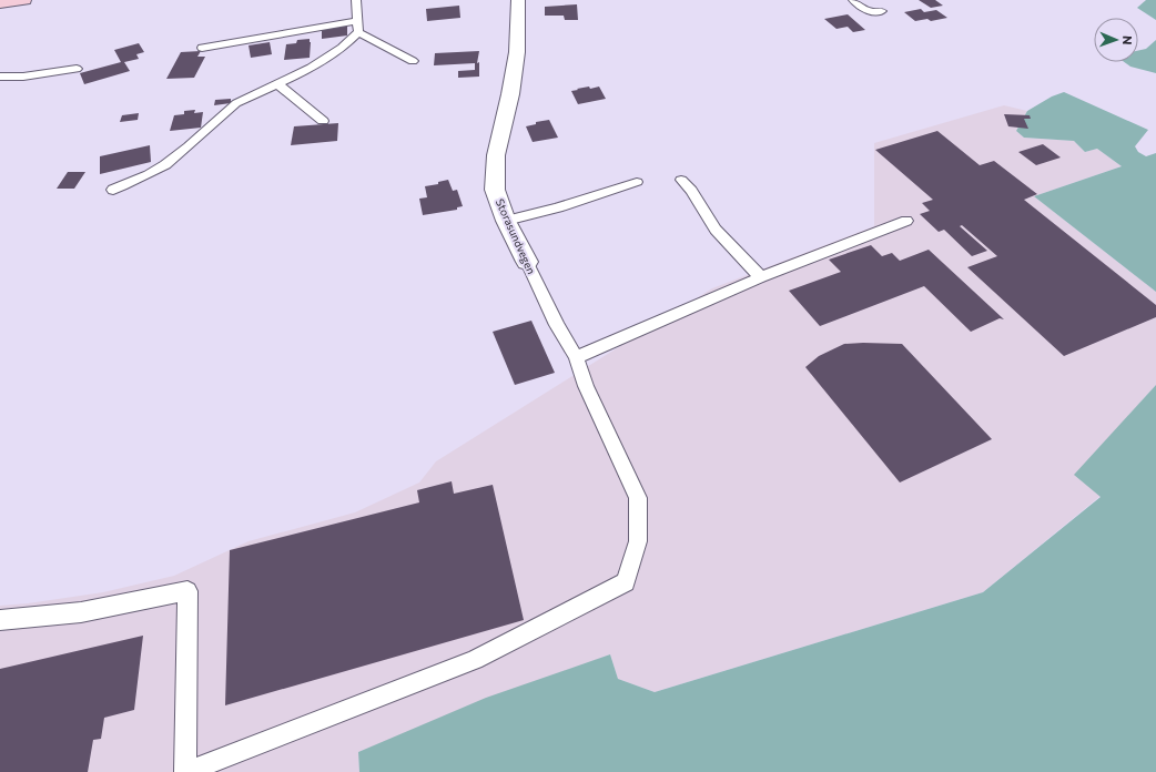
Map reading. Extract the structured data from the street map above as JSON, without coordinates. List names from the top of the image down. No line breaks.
{"streets":{"street":["Storasundvegen"]},"north":"right"}
